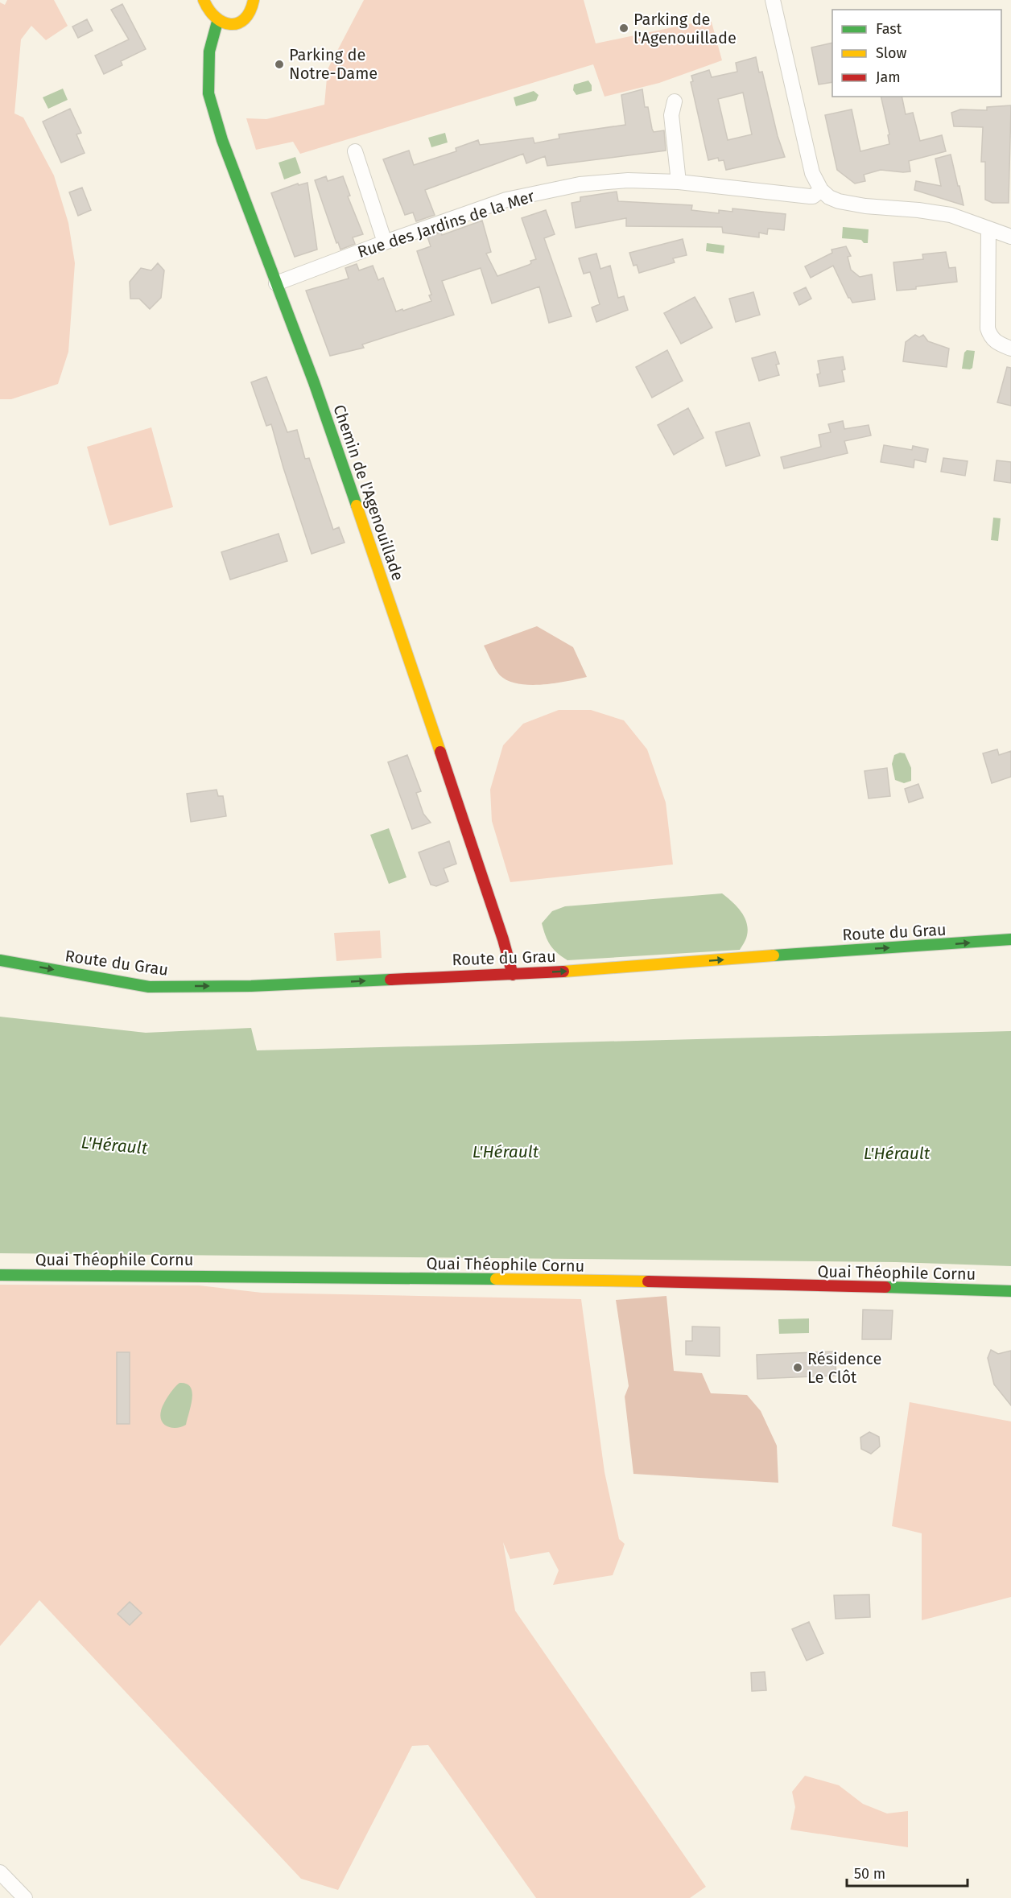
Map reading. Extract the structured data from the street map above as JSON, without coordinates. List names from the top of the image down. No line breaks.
{"streets":{"street":["Rue des Jardins de la Mer","Chemin de l'Agenouillade","Route du Grau","Quai Théophile Cornu"]},"crossings":[["Rue des Jardins de la Mer","Chemin de l'Agenouillade"],["Chemin de l'Agenouillade","Route du Grau"]],"one_way":["Route du Grau"],"water":["L'Hérault"],"places":["Parking de l'Agenouillade","Parking de Notre-Dame","Résidence Le Clôt"],"legend":["Fast","Slow","Jam"],"scale_bar":"50 m"}
